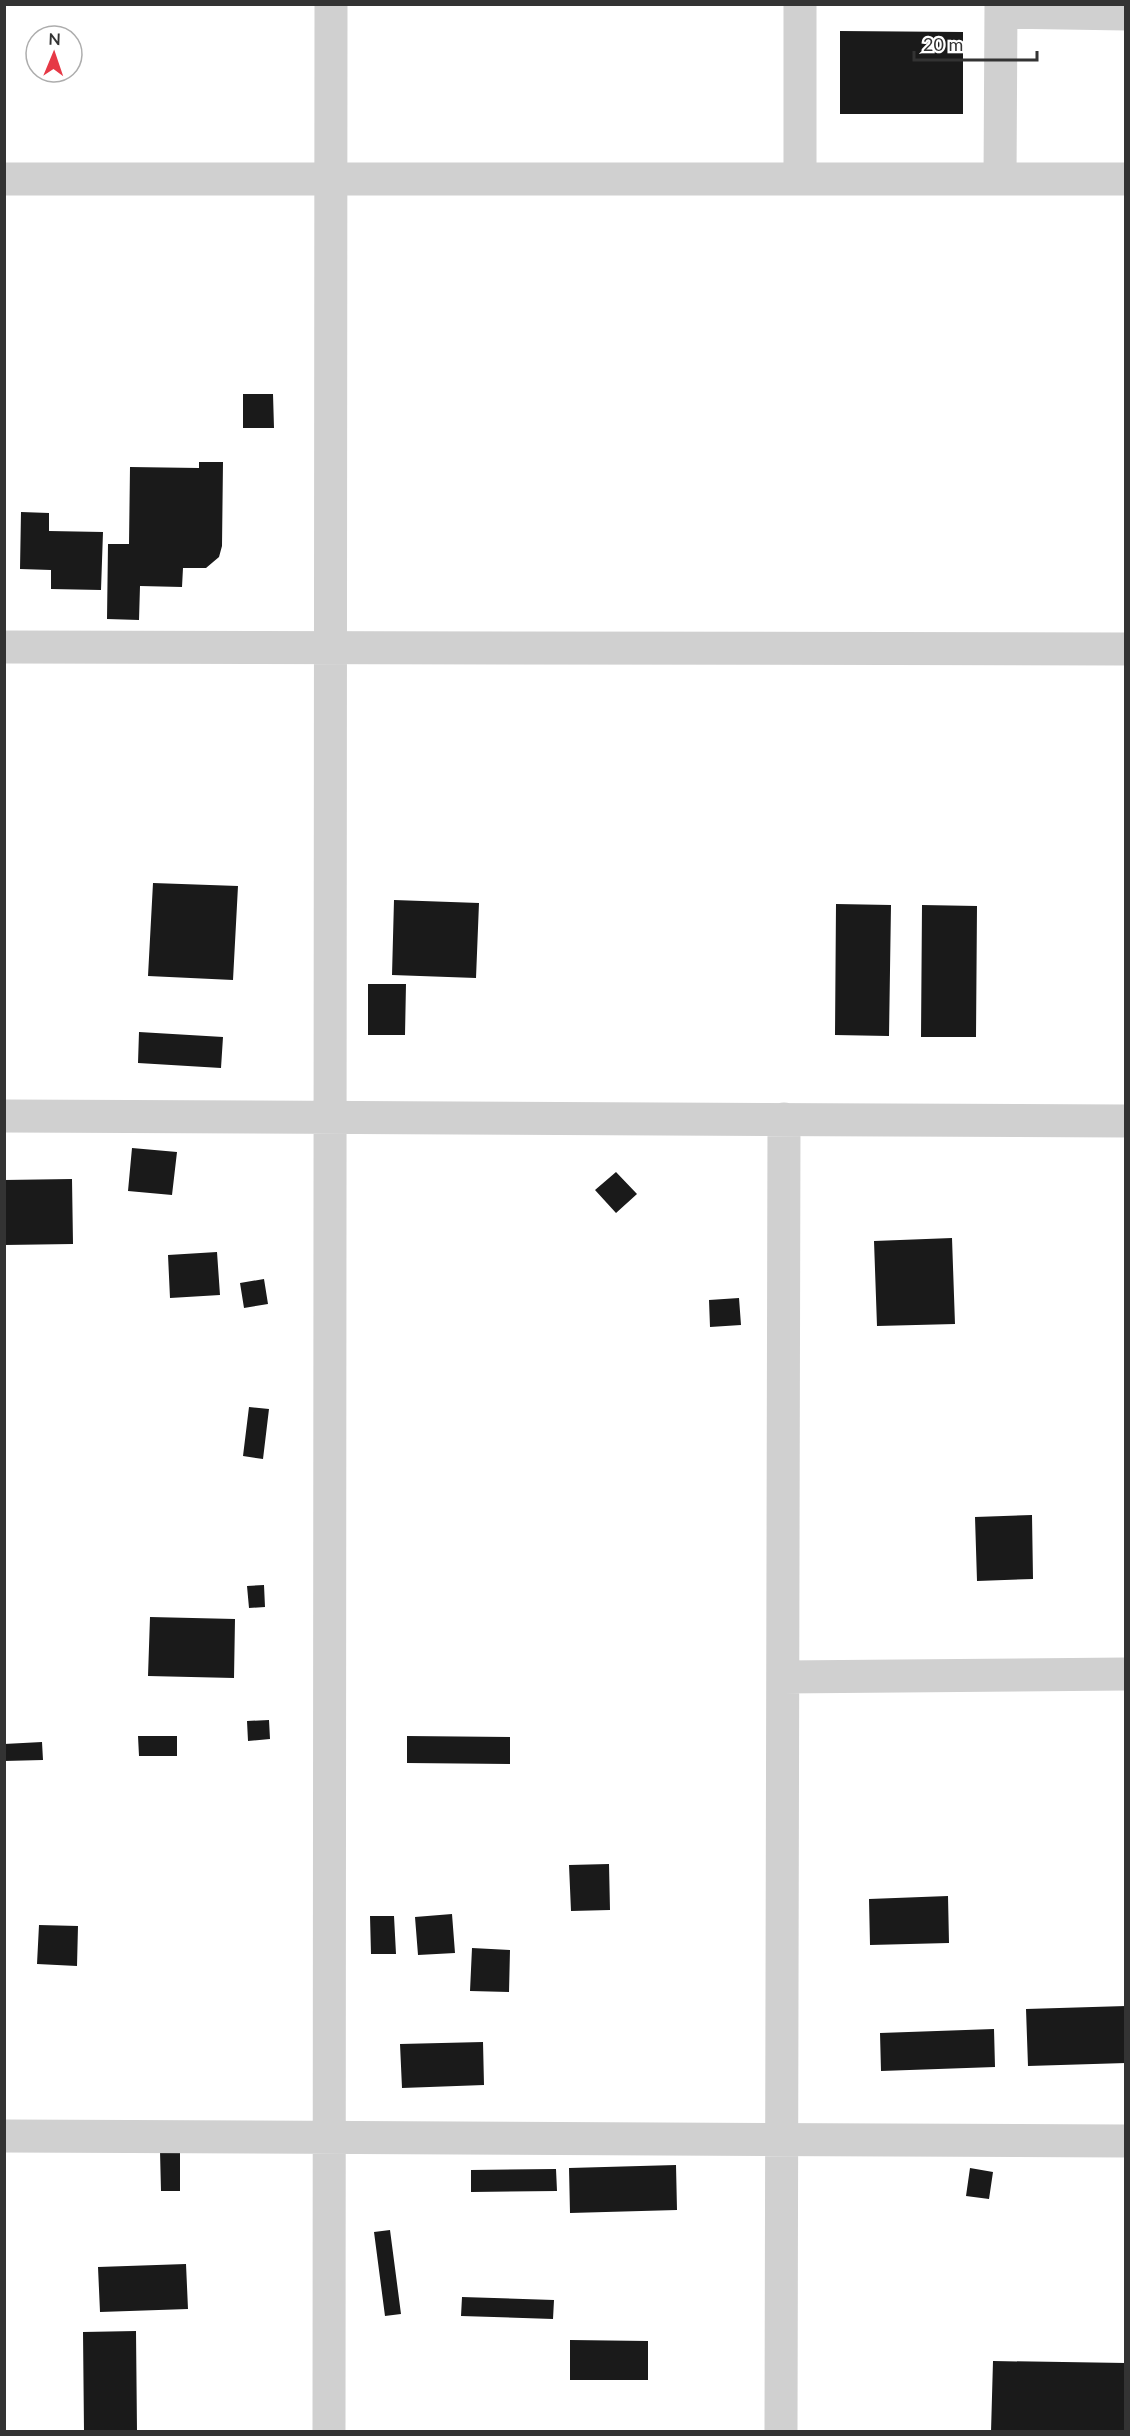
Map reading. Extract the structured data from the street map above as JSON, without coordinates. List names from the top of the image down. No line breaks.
{"scale_bar":"20 m","north":"top"}
